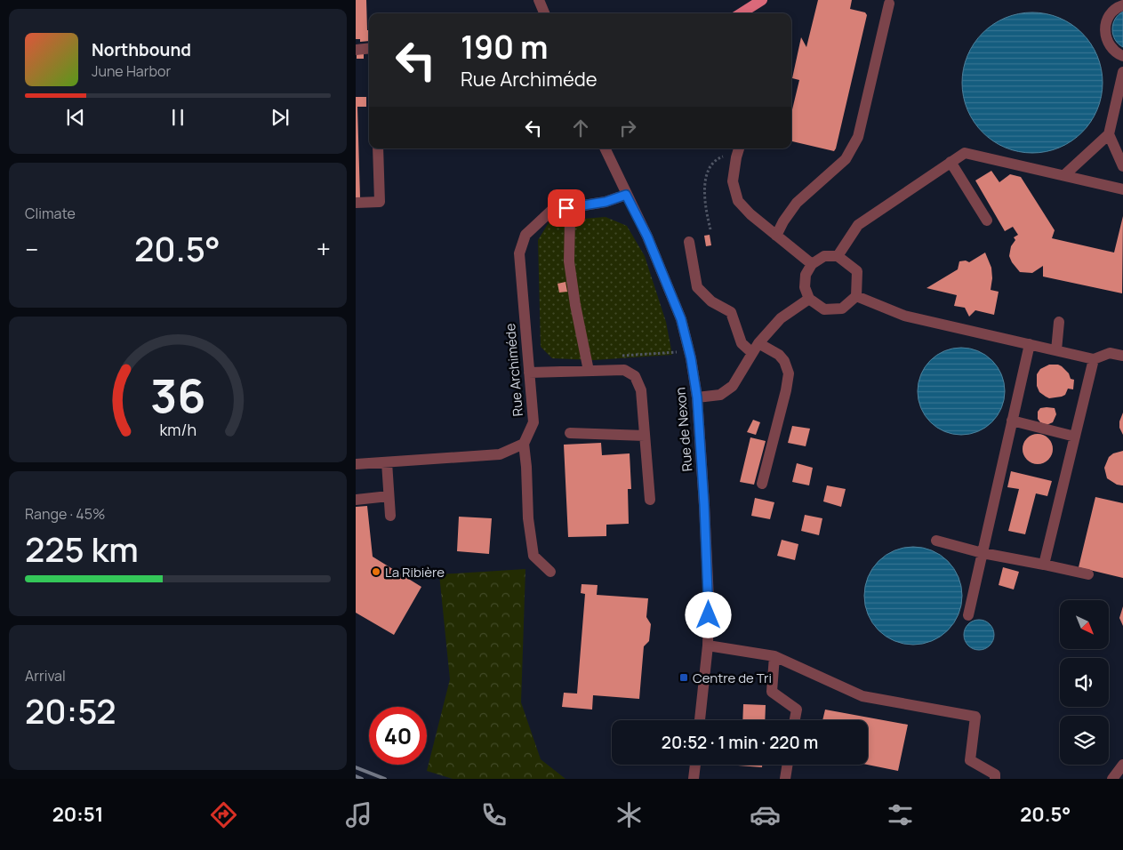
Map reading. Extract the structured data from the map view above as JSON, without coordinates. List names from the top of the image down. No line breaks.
{"streets":{"street":["Rue Archiméde","Rue de Nexon"]},"crossings":[["Rue Archiméde","Rue de Nexon"]],"places":{"other":["La Ribière"],"transit":["Centre de Tri"]},"north":"bottom right","page":{"turn":["190 m","Rue Archiméde"],"song":["Northbound","June Harbor"],"tile":["Climate",["Range · 45%","225 km"],["Arrival","20:52"]],"heat":["−","20.5°","+"],"limit":"40","trip":"20:52 · 1 min · 220 m","tabs":["20:51","20.5°"],"gauge":["36","km/h"]}}
